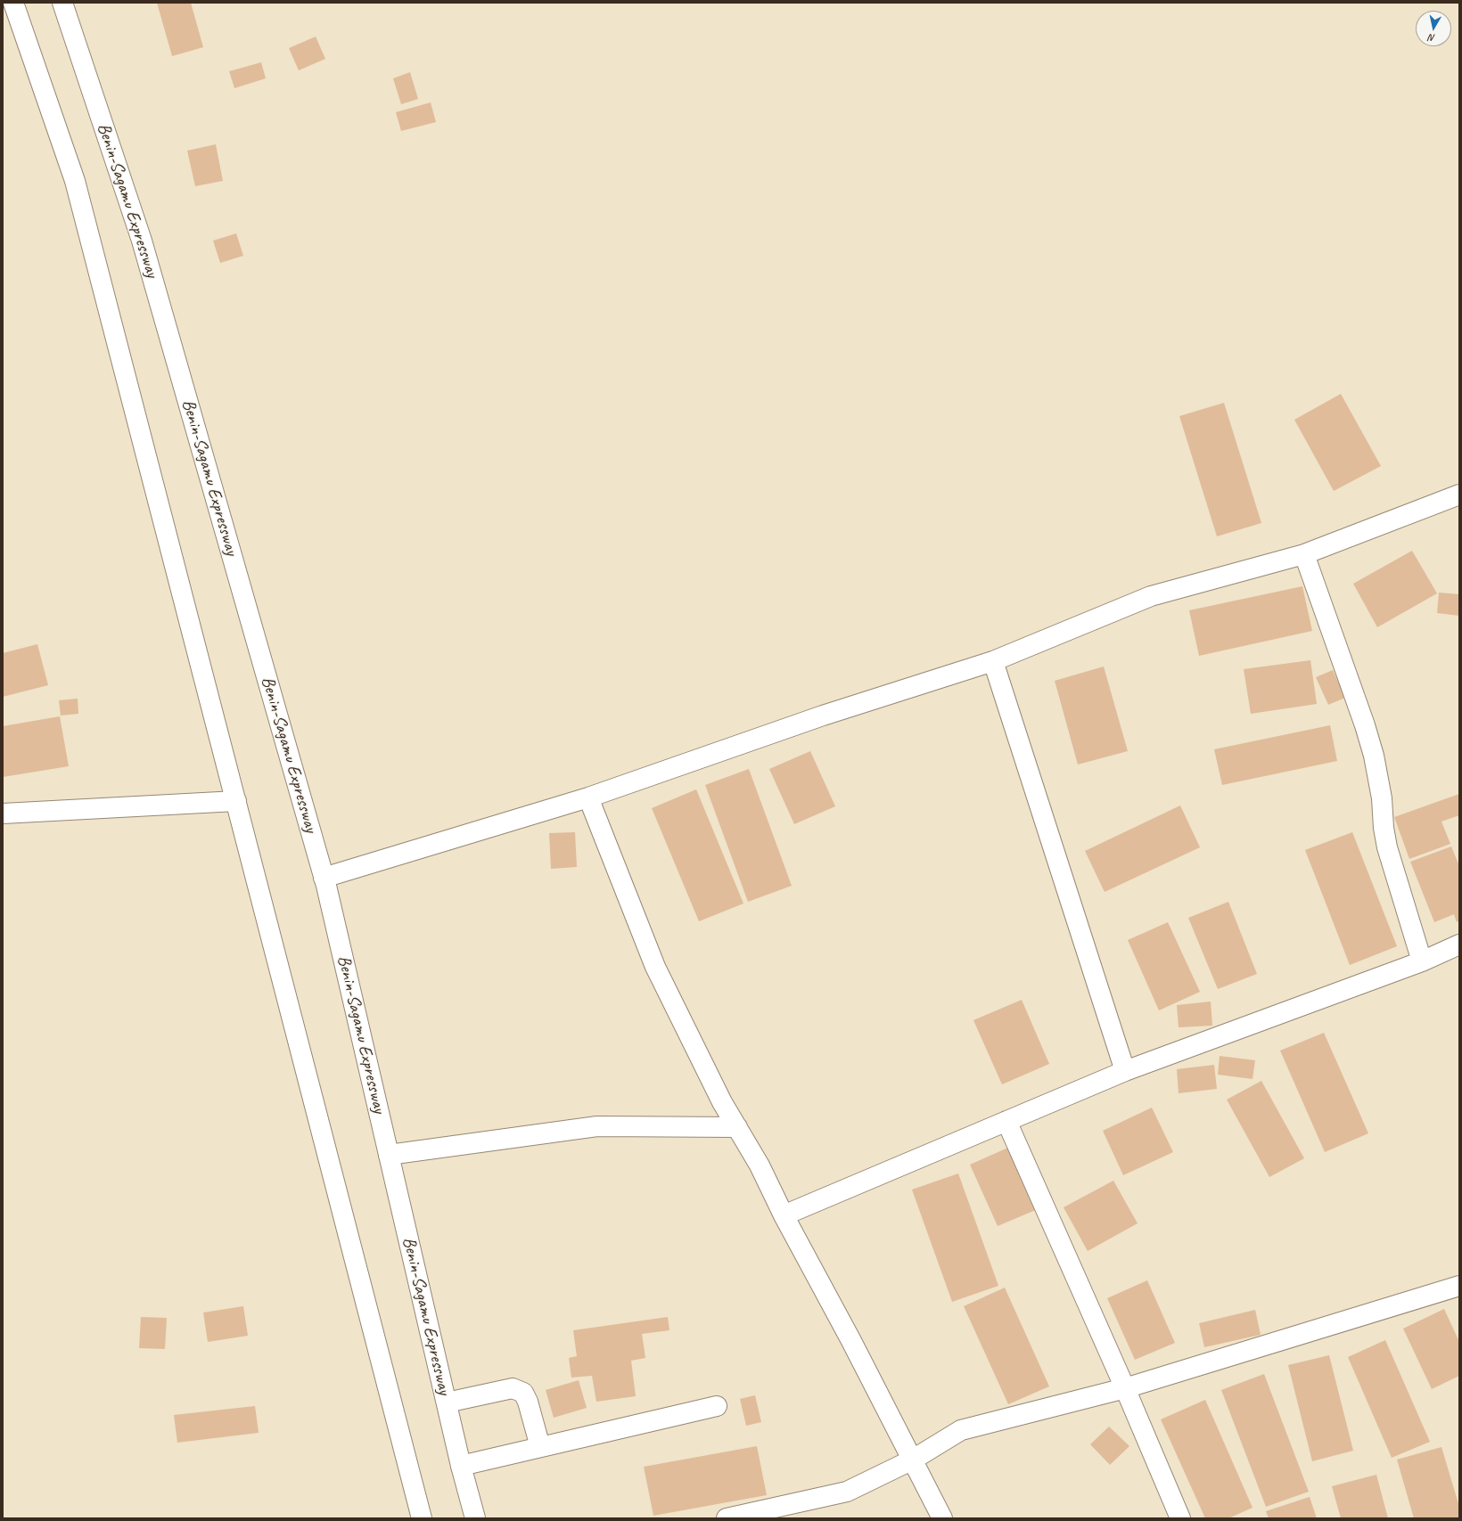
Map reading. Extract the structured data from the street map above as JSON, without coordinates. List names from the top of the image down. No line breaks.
{"streets":{"main road":["Benin-Sagamu Expressway"]},"north":"bottom"}
